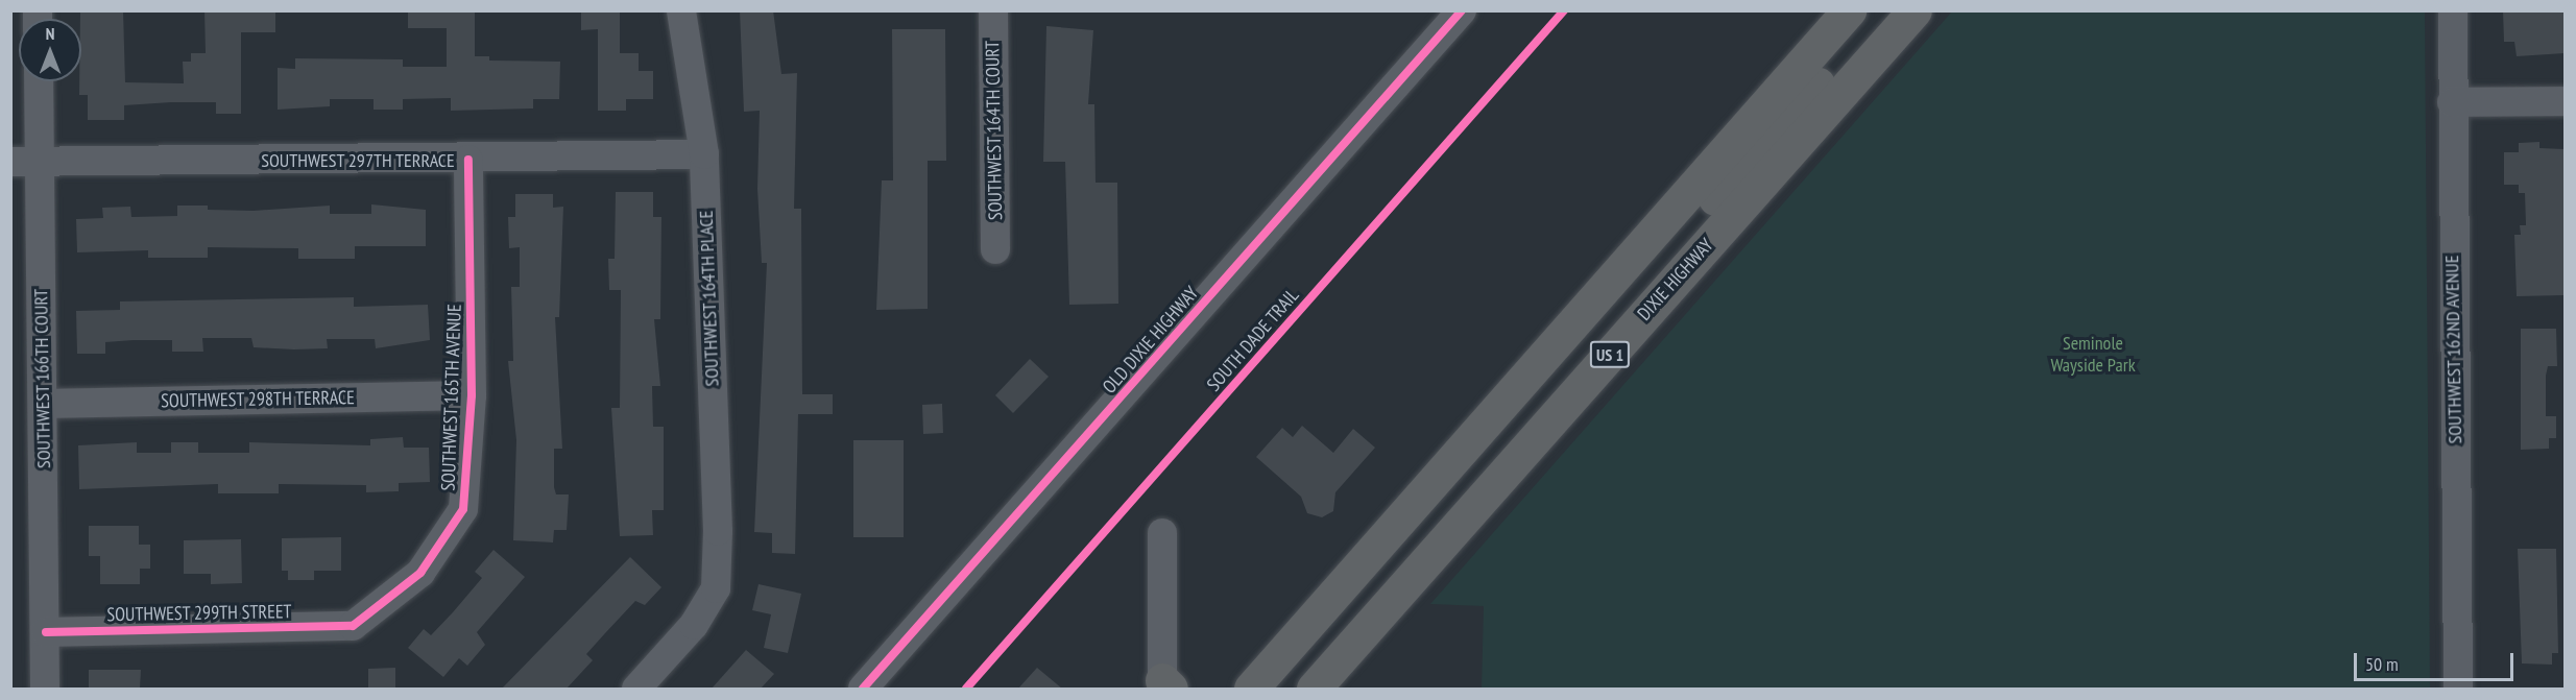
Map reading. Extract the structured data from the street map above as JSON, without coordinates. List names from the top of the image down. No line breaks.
{"streets":{"highway":["DIXIE HIGHWAY","US 1"],"street":["SOUTHWEST 164TH COURT","SOUTHWEST 297TH TERRACE","SOUTHWEST 164TH PLACE","OLD DIXIE HIGHWAY","SOUTHWEST 162ND AVENUE","SOUTHWEST 166TH COURT","SOUTHWEST 165TH AVENUE","SOUTHWEST 298TH TERRACE","SOUTHWEST 299TH STREET"],"cycle path":["SOUTH DADE TRAIL"]},"crossings":[["SOUTHWEST 297TH TERRACE","SOUTHWEST 164TH PLACE"],["SOUTHWEST 297TH TERRACE","SOUTHWEST 166TH COURT"],["SOUTHWEST 297TH TERRACE","SOUTHWEST 165TH AVENUE"],["SOUTHWEST 166TH COURT","SOUTHWEST 298TH TERRACE"],["SOUTHWEST 166TH COURT","SOUTHWEST 299TH STREET"],["SOUTHWEST 165TH AVENUE","SOUTHWEST 298TH TERRACE"],["SOUTHWEST 165TH AVENUE","SOUTHWEST 299TH STREET"]],"parks":["Seminole Wayside Park"],"scale_bar":"50 m","north":"top"}
